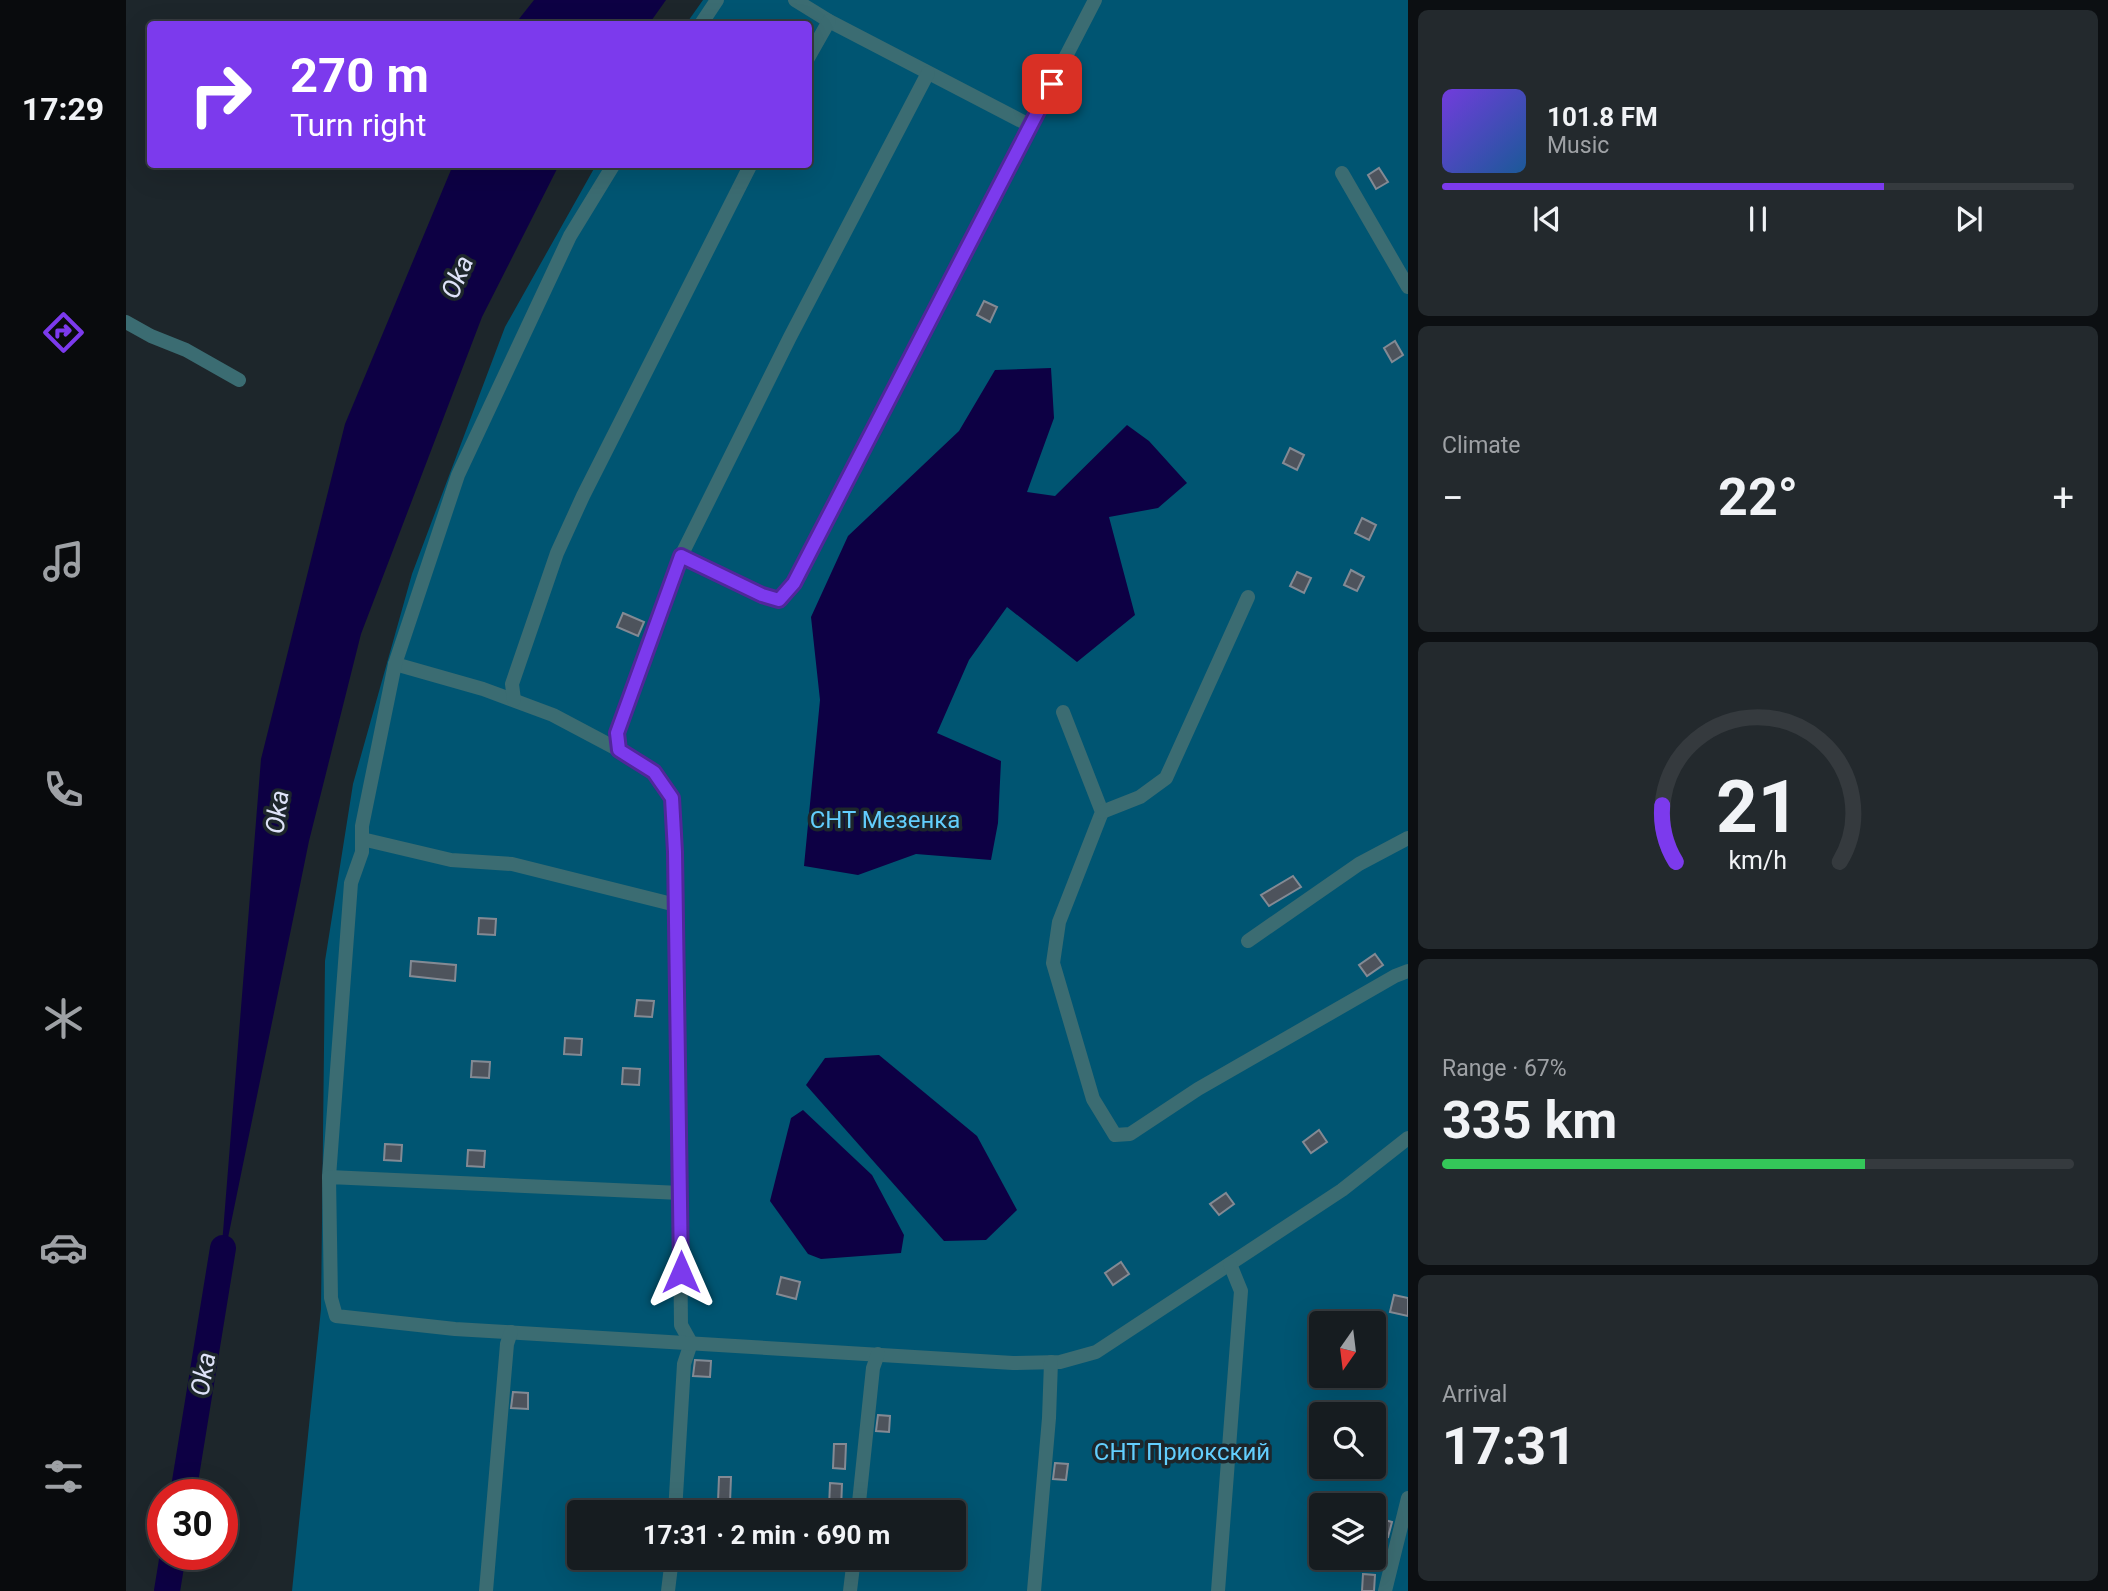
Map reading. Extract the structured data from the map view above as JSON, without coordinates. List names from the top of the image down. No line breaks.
{"water":["Oka"],"parks":["СНТ Мезенка","СНТ Приокский"],"north":"bottom","page":{"tabs":"17:29","turn":["270 m","Turn right"],"song":["101.8 FM","Music"],"tile":["Climate",["Range · 67%","335 km"],["Arrival","17:31"]],"heat":["−","22°","+"],"limit":"30","trip":"17:31 · 2 min · 690 m","gauge":["21","km/h"]}}
